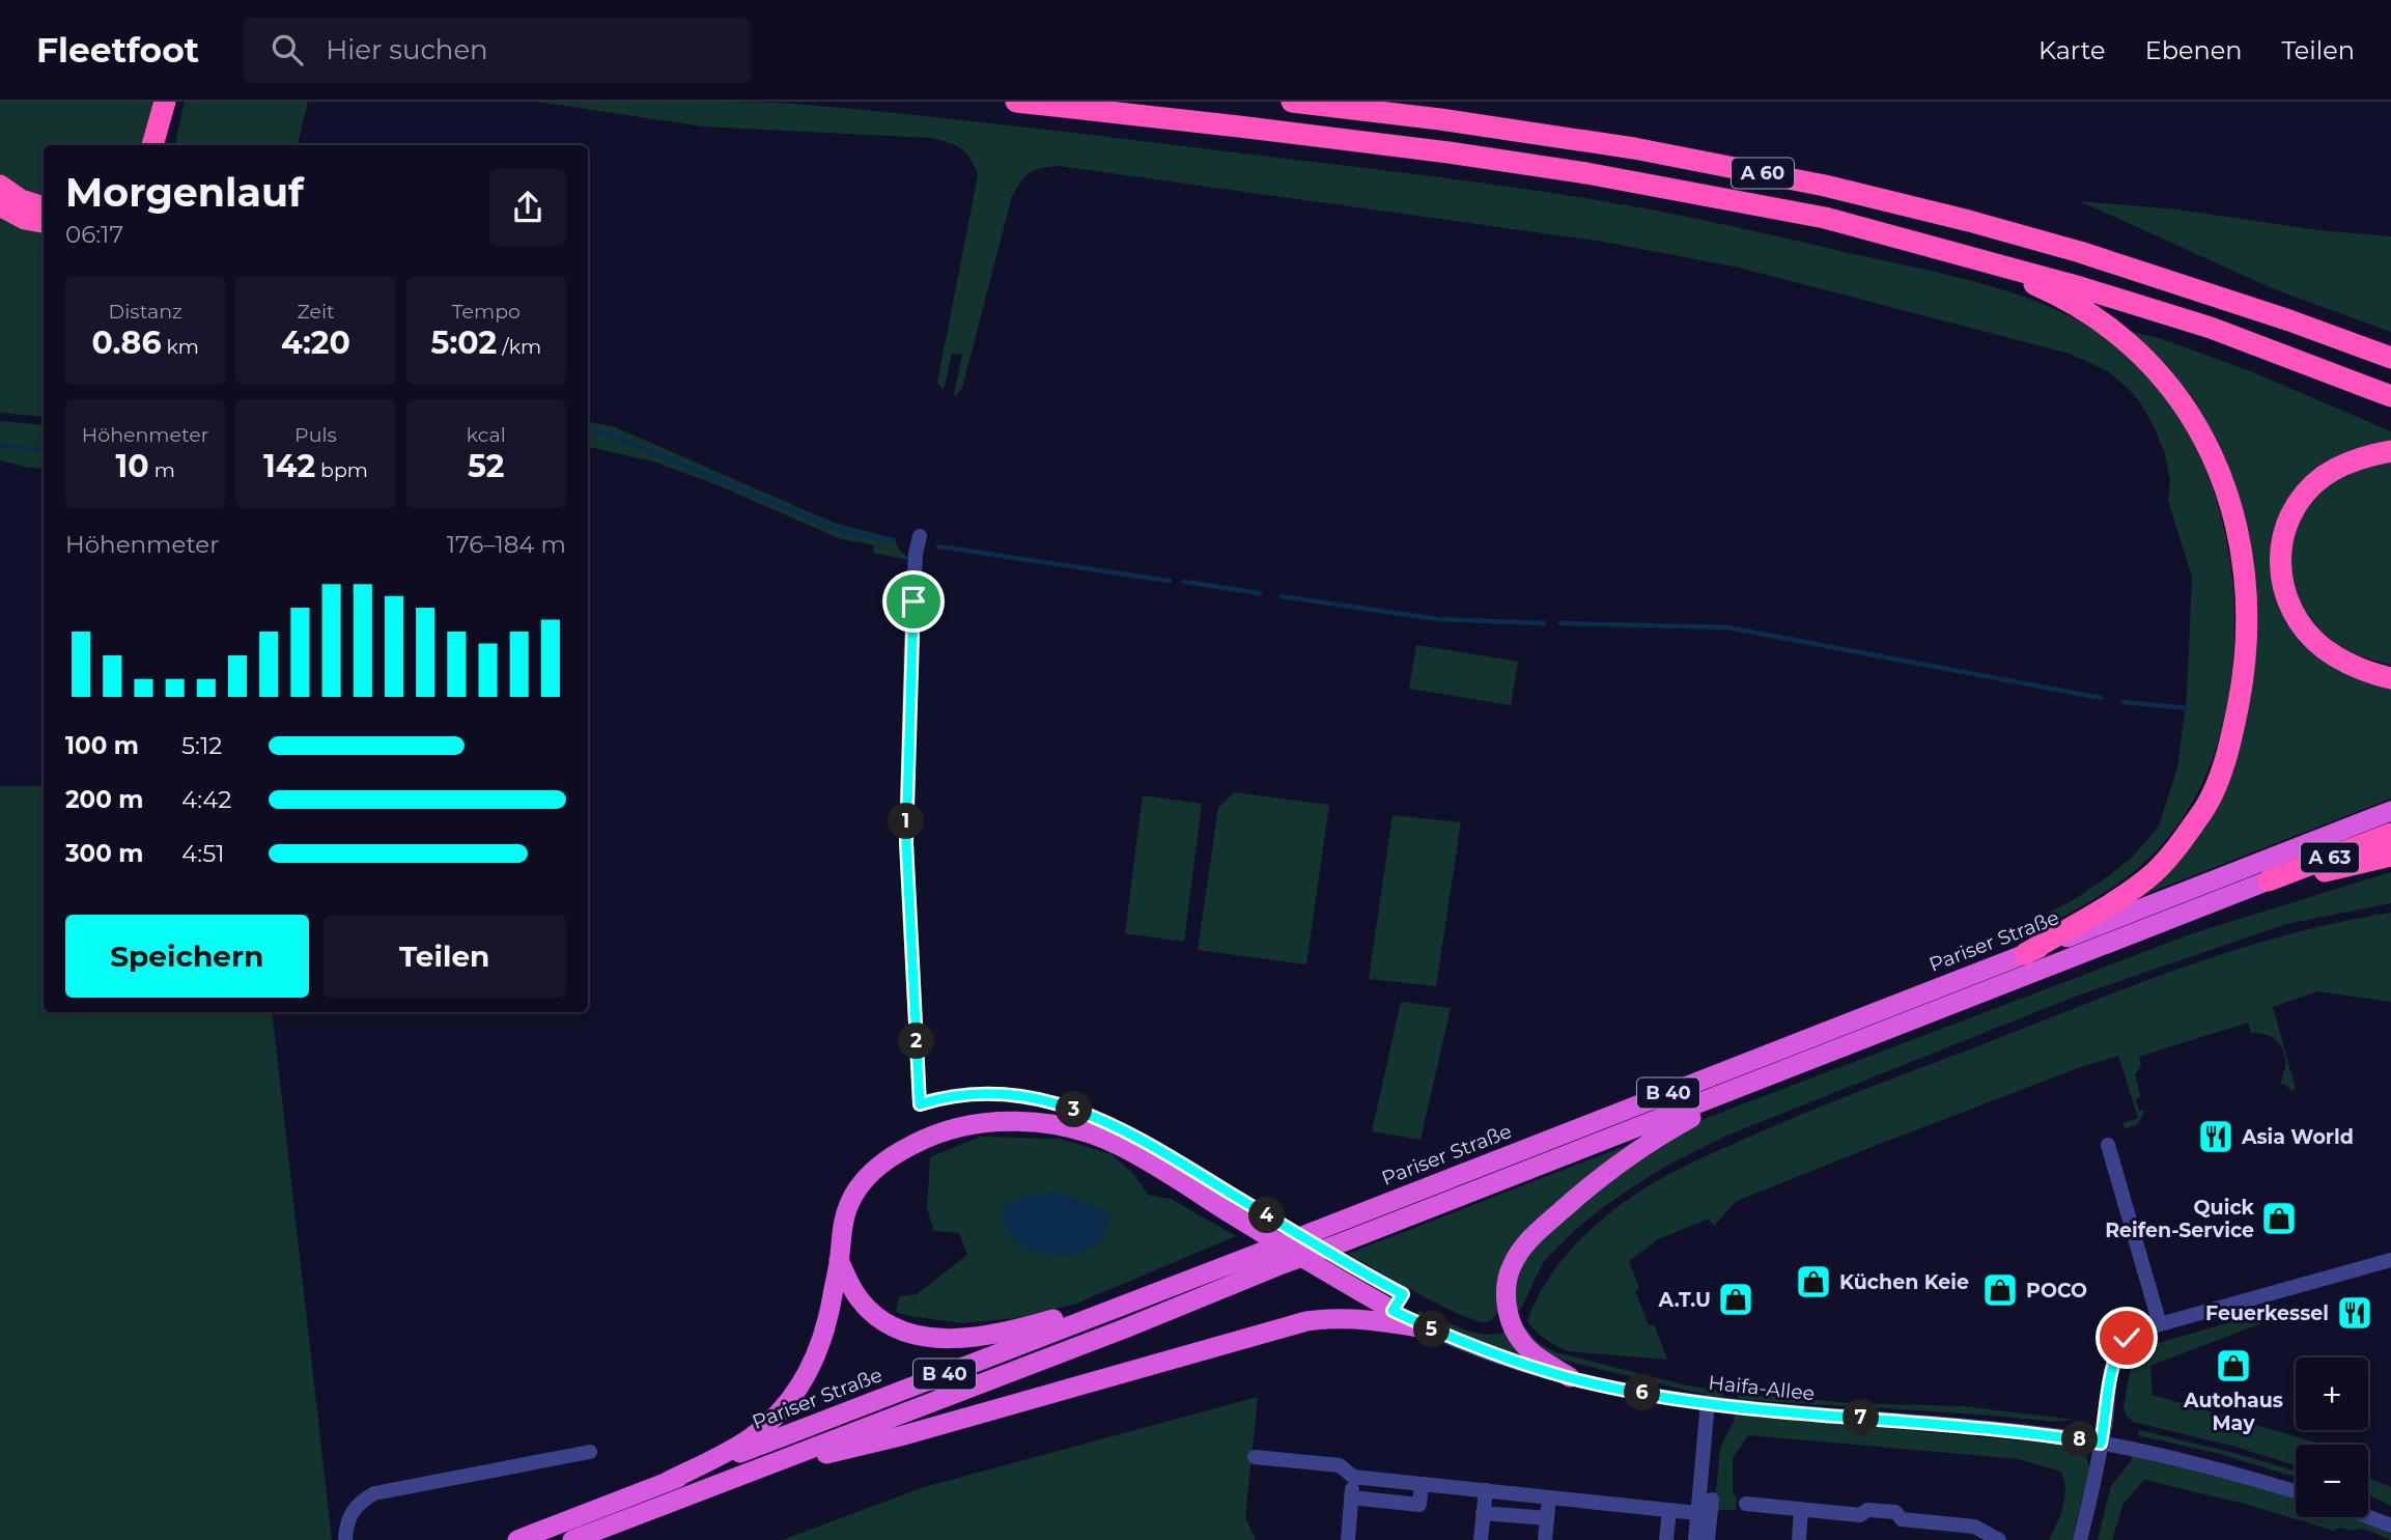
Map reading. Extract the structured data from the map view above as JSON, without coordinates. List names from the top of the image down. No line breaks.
{"streets":{"highway":["A 60","A 63","Pariser Straße","B 40"],"street":["Haifa-Allee"]},"crossings":[["A 63","B 40"]],"places":{"restaurant":["Asia World","Feuerkessel"],"shop":["Quick Reifen-Service","Küchen Keie","POCO","A.T.U","Autohaus May"]},"page":{"header":"Fleetfoot","search":"Hier suchen","nav":["Karte","Ebenen","Teilen"],"heading":["Morgenlauf","06:17"],"stats":[["Distanz","0.86 km"],["Zeit","4:20"],["Tempo","5:02 /km"],["Höhenmeter","10 m"],["Puls","142 bpm"],["kcal","52"]],"chart":["Höhenmeter","176–184 m"],"list":[{"name":"100 m","note":"5:12"},{"name":"200 m","note":"4:42"},{"name":"300 m","note":"4:51"}],"pins":["1","2","3","4","5","6","7","8"],"buttons":["Speichern","Teilen"],"map_buttons":["+","−"]}}
